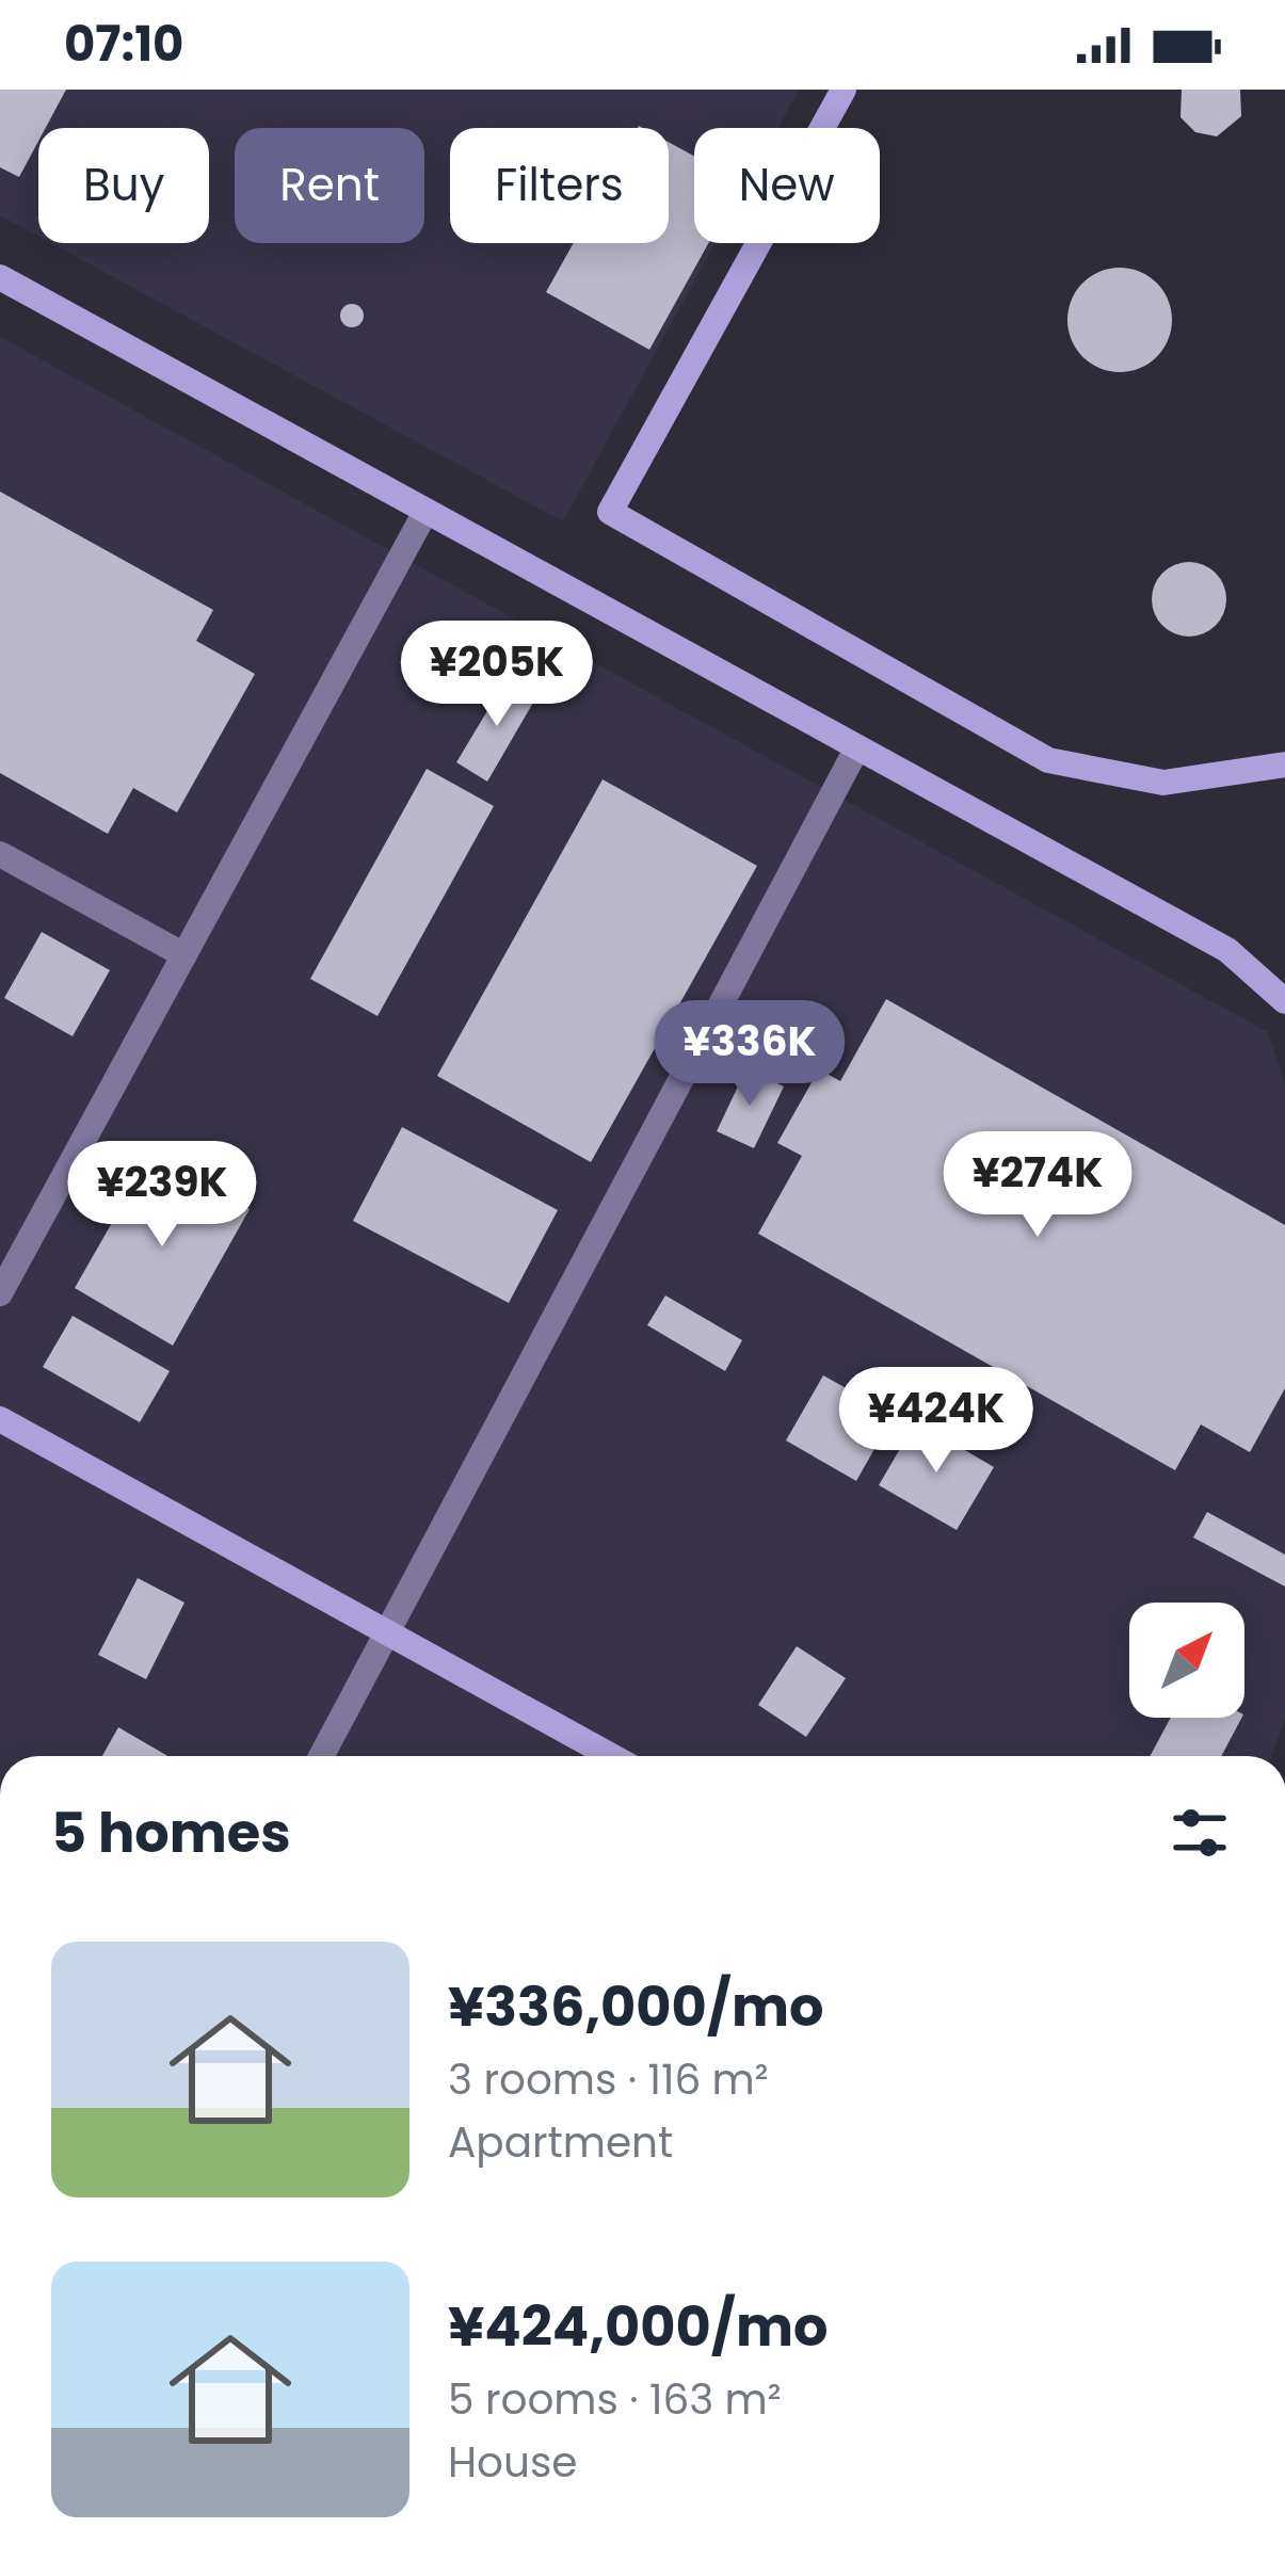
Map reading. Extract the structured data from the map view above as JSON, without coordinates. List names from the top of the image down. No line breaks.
{"north":"top right","page":{"status":"07:10","chip":["Buy","Rent","Filters","New"],"price":["¥205K","¥336K","¥274K","¥239K","¥424K"],"heading":"5 homes","list":[{"name":"¥336,000/mo","note":"3 rooms · 116 m² · Apartment"},{"name":"¥424,000/mo","note":"5 rooms · 163 m² · House"}]}}
